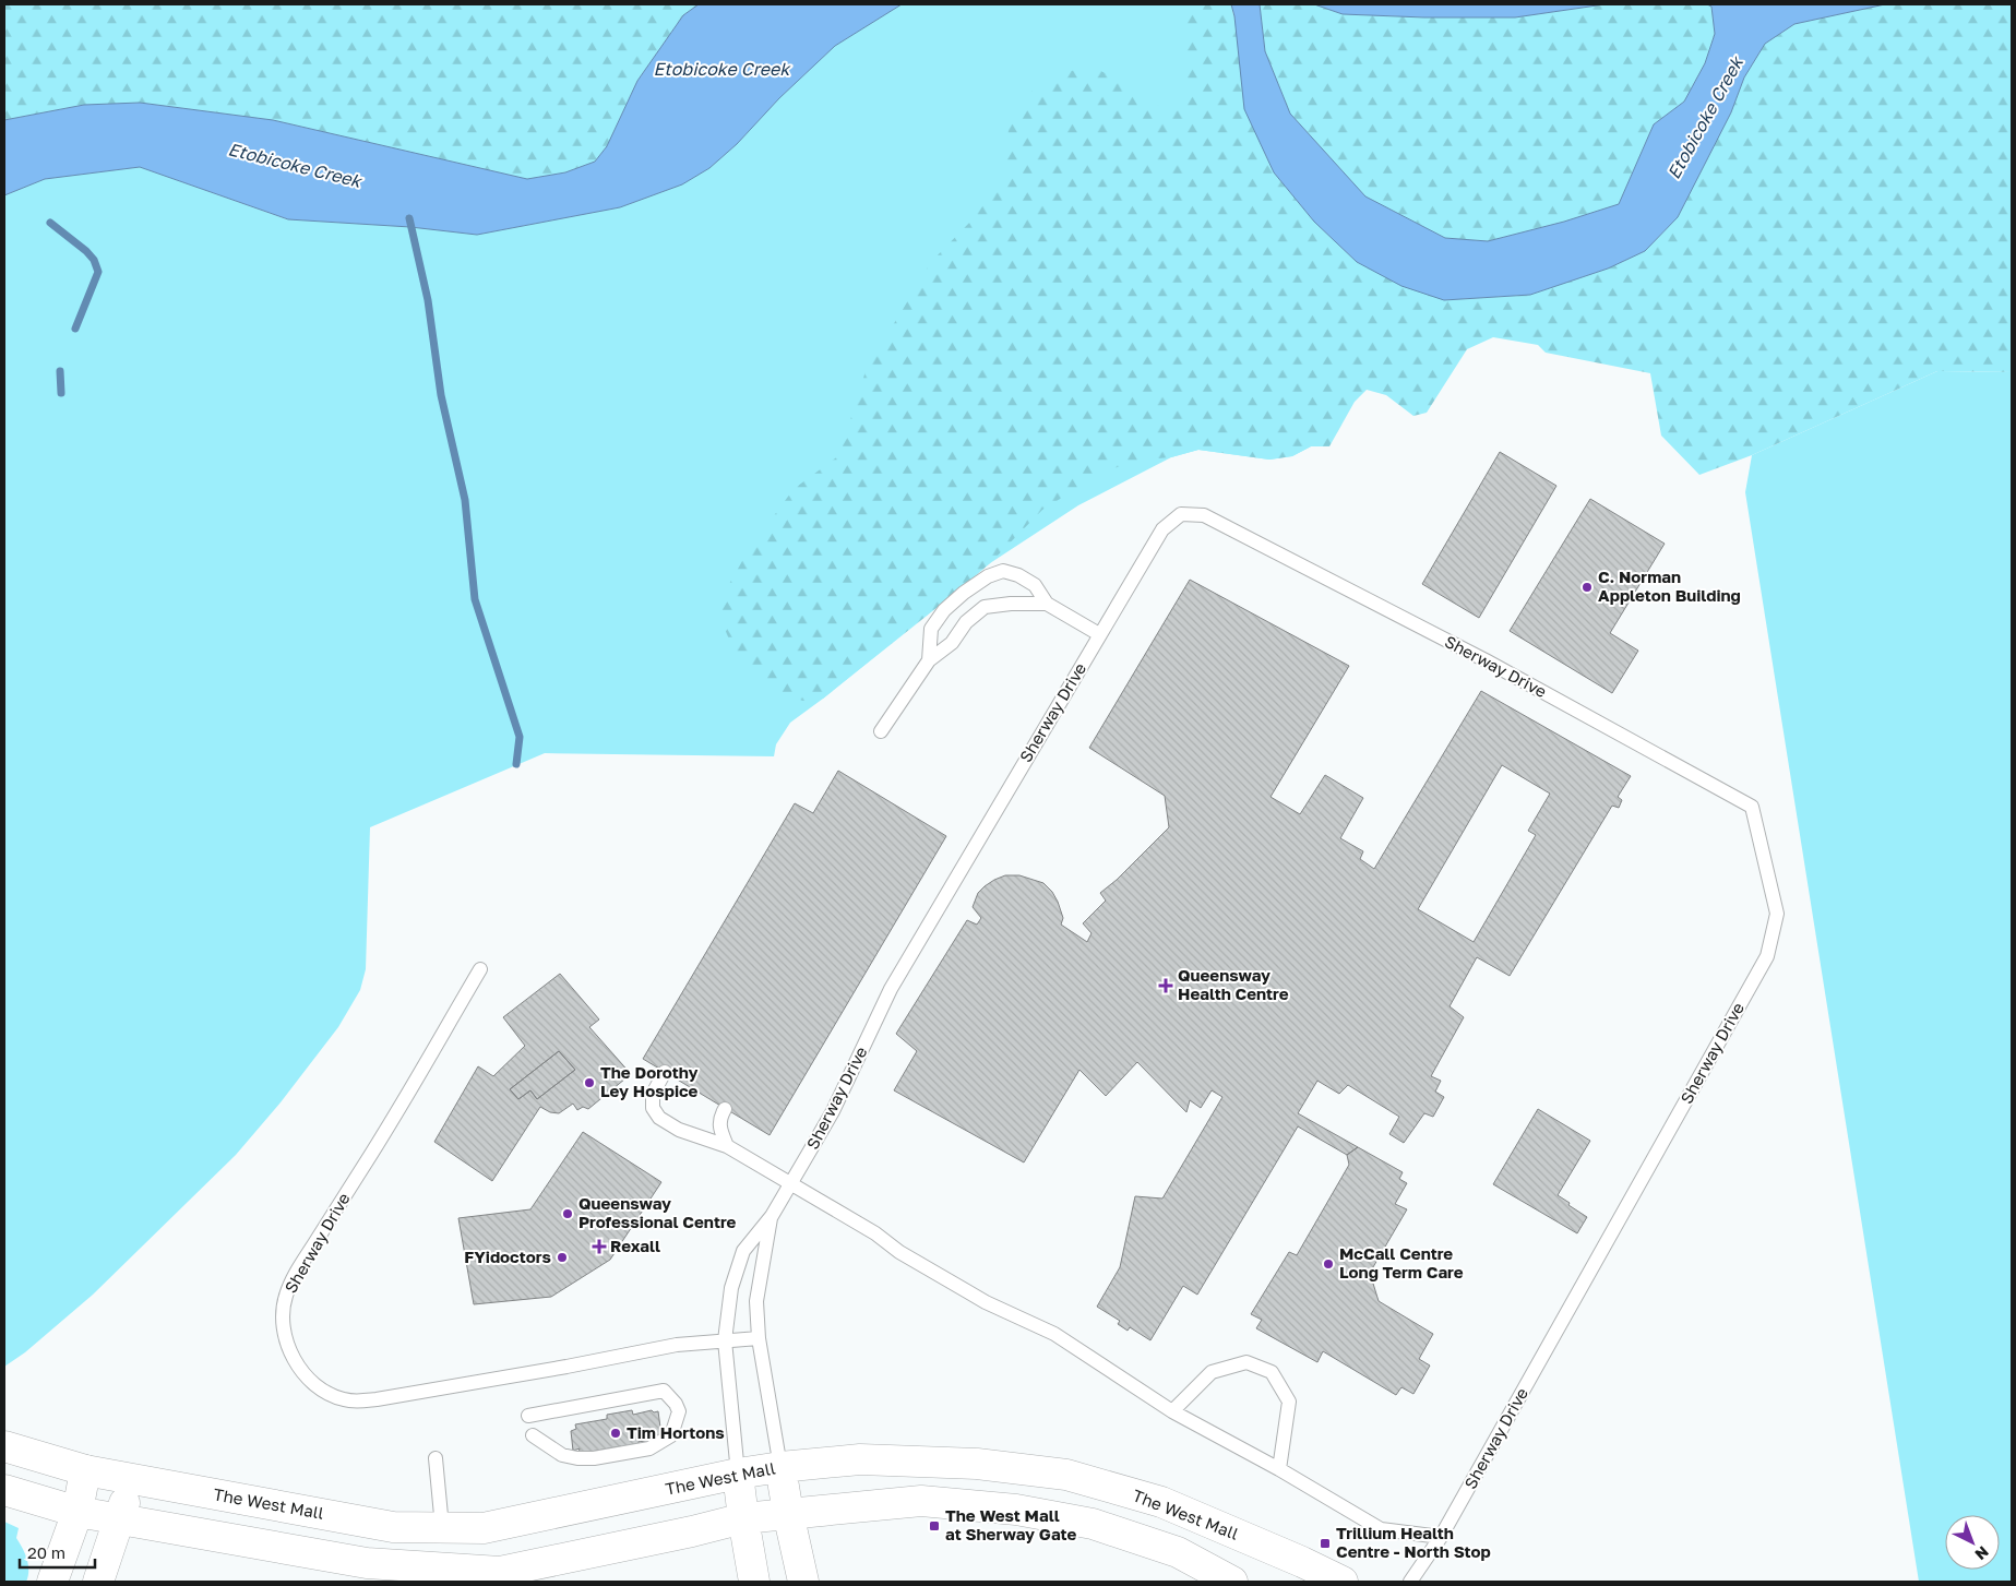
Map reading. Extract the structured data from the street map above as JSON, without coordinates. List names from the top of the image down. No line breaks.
{"streets":{"main road":["The West Mall"],"lane":["Sherway Drive"]},"crossings":[["Sherway Drive","The West Mall"]],"water":["Etobicoke Creek"],"places":{"other":["C. Norman Appleton Building","The Dorothy Ley Hospice","Queensway Professional Centre","FYidoctors","McCall Centre Long Term Care","Tim Hortons"],"health":["Queensway Health Centre","Rexall"],"transit":["The West Mall at Sherway Gate","Trillium Health Centre - North Stop"]},"scale_bar":"20 m","north":"bottom right"}
